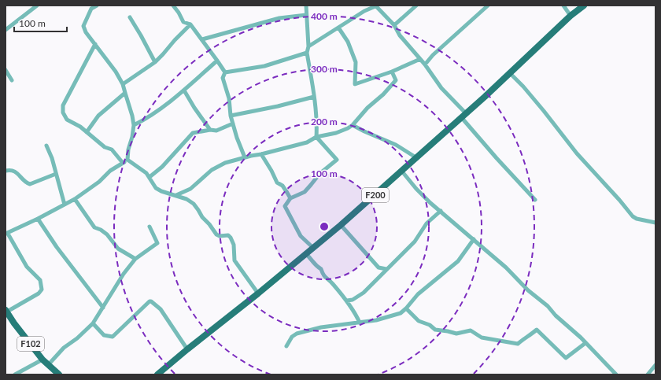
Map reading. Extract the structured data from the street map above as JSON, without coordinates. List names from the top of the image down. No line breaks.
{"streets":{"main road":["F200","F102"]},"scale_bar":"100 m","rings":["400 m","300 m","200 m","100 m"]}
